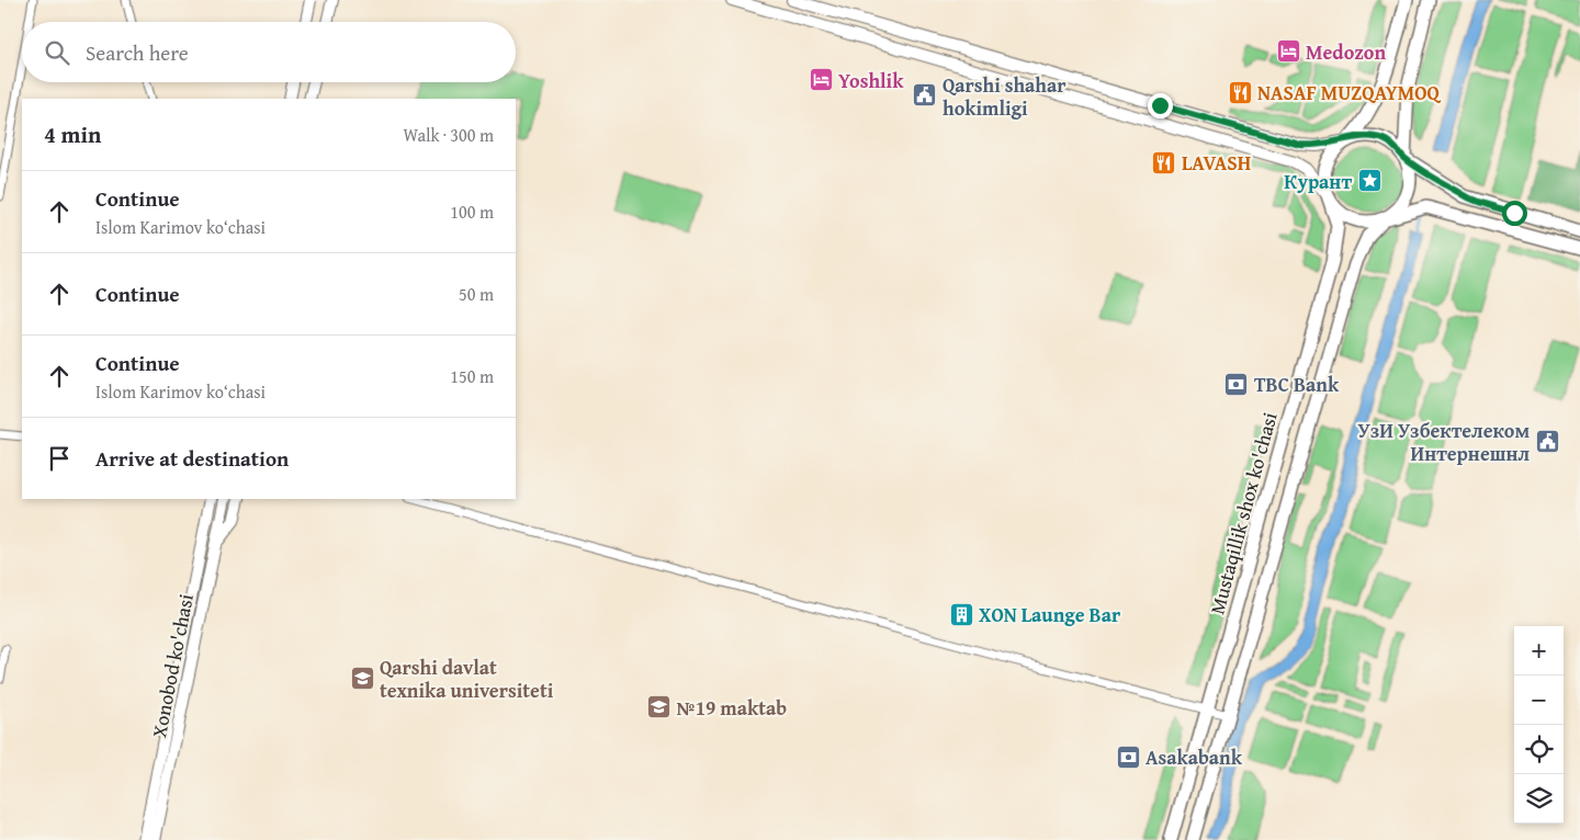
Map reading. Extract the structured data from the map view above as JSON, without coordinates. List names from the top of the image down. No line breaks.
{"streets":{"main road":["Mustaqillik shox ko'chasi","Xonobod ko'chasi"]},"places":{"hotel":["Medozon","Yoshlik"],"restaurant":["NASAF MUZQAYMOQ","LAVASH"],"public building":["Qarshi shahar hokimligi","УзИ Узбектелеком Интернешнл"],"place":["Курант"],"bank":["TBC Bank","Asakabank"],"building":["XON Launge Bar"],"school or university":["Qarshi davlat texnika universiteti","№19 maktab"]},"page":{"search":"Search here","heading":["4 min","Walk · 300 m"],"list":[["Continue","Islom Karimov ko‘chasi","100 m"],["Continue","50 m"],["Continue","Islom Karimov ko‘chasi","150 m"],"Arrive at destination"],"map_buttons":["+","−"]}}
